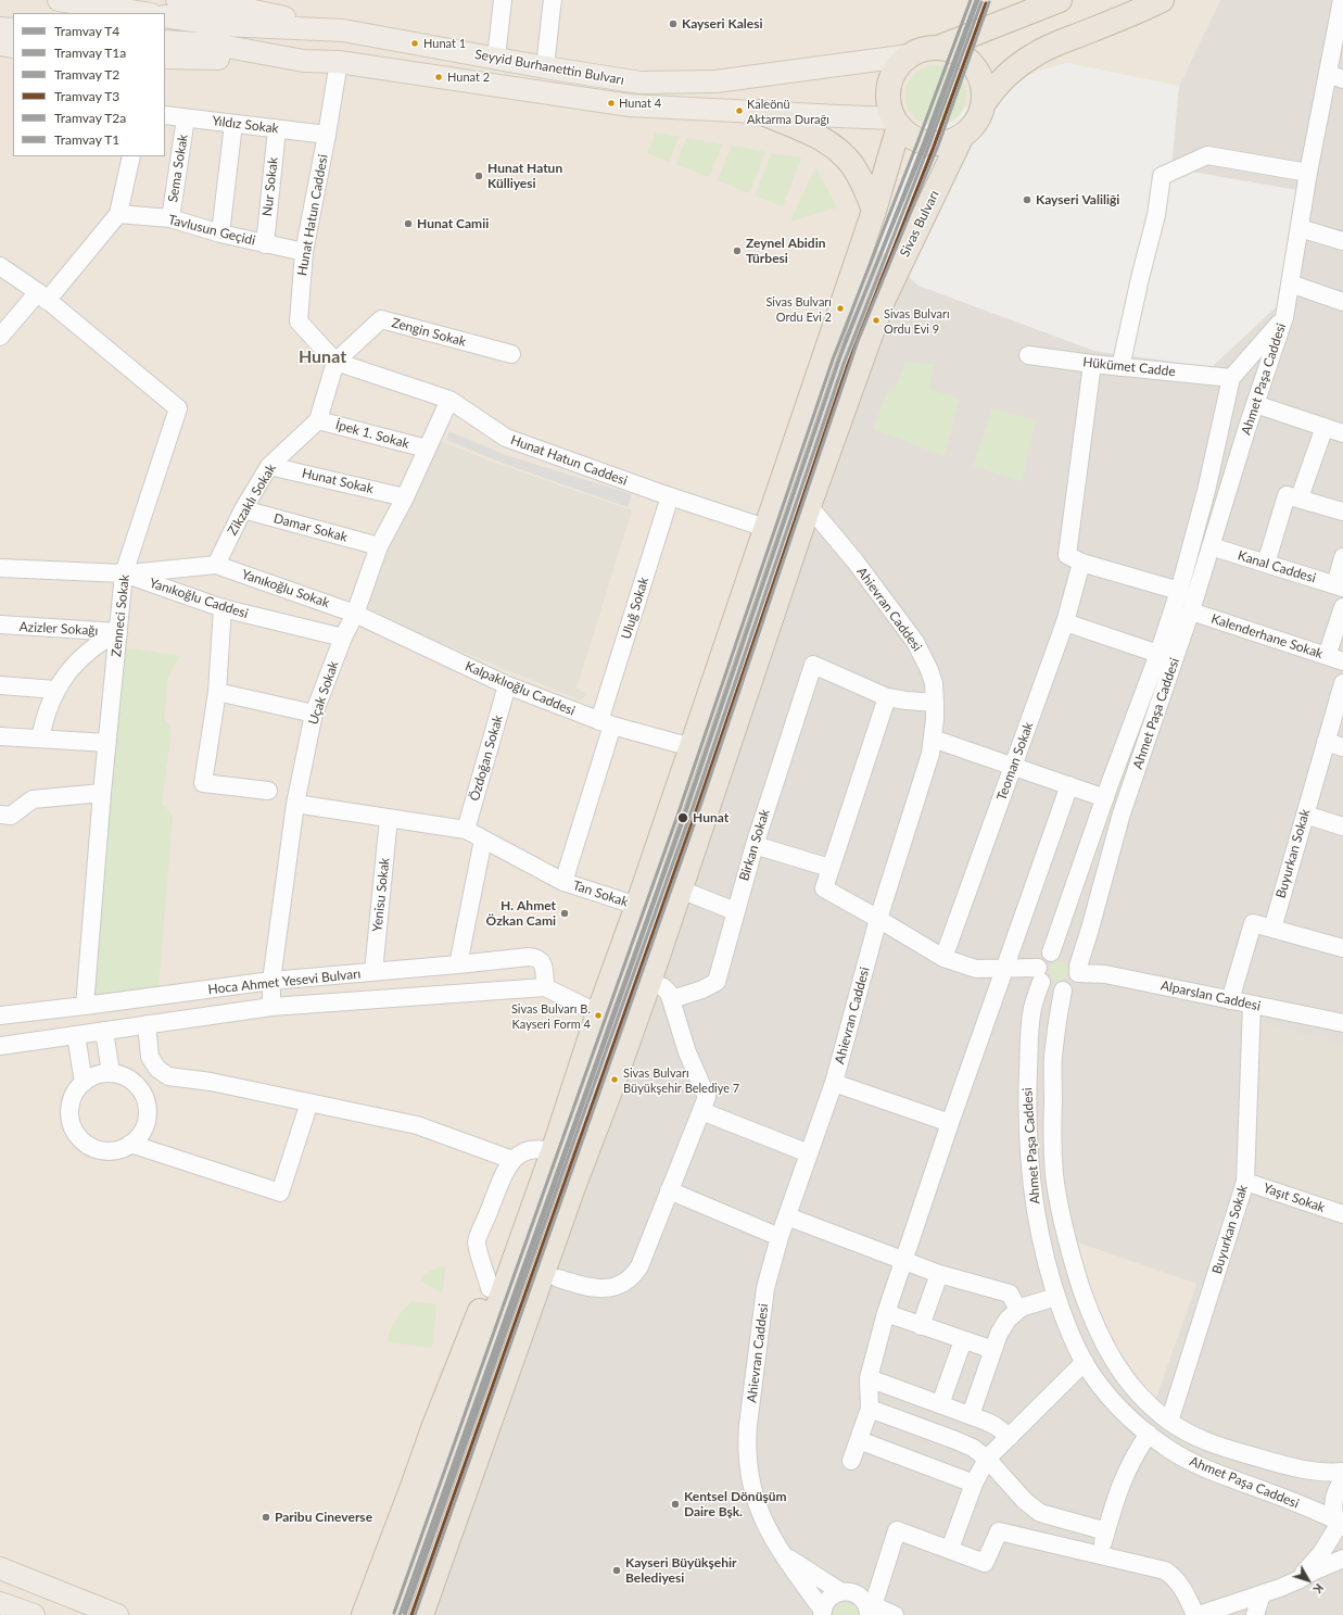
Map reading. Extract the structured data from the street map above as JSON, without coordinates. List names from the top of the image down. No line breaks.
{"streets":{"highway":["Sivas Bulvarı"],"main road":["Seyyid Burhanettin Bulvarı"],"street":["Yıldız Sokak","Sema Sokak","Nur Sokak","Hunat Hatun Caddesi","Tavlusun Geçidi","Zengin Sokak","Hükümet Cadde","Ahmet Paşa Caddesi","İpek 1. Sokak","Hunat Sokak","Zikzaklı Sokak","Damar Sokak","Kanal Caddesi","Yanıkoğlu Sokak","Yanıkoğlu Caddesi","Uluğ Sokak","Ahievran Caddesi","Zenneci Sokak","Azizler Sokağı","Kalenderhane Sokak","Kalpaklıoğlu Caddesi","Uçak Sokak","Özdoğan Sokak","Teoman Sokak","Birkan Sokak","Buyurkan Sokak","Tan Sokak","Yenisu Sokak","Hoca Ahmet Yesevi Bulvarı","Alparslan Caddesi","Yaşıt Sokak"]},"crossings":[["Seyyid Burhanettin Bulvarı","Hunat Hatun Caddesi"],["Seyyid Burhanettin Bulvarı","Sivas Bulvarı"],["Yıldız Sokak","Sema Sokak"],["Yıldız Sokak","Nur Sokak"],["Yıldız Sokak","Hunat Hatun Caddesi"],["Sema Sokak","Tavlusun Geçidi"],["Nur Sokak","Tavlusun Geçidi"],["Hunat Hatun Caddesi","Tavlusun Geçidi"],["Hunat Hatun Caddesi","Zengin Sokak"],["Hunat Hatun Caddesi","Zikzaklı Sokak"],["Hunat Hatun Caddesi","Uluğ Sokak"],["Hunat Hatun Caddesi","Uçak Sokak"],["Sivas Bulvarı","Ahievran Caddesi"],["Zengin Sokak","Zikzaklı Sokak"],["Hükümet Cadde","Ahmet Paşa Caddesi"],["Ahmet Paşa Caddesi","Kanal Caddesi"],["Ahmet Paşa Caddesi","Kalenderhane Sokak"],["Ahmet Paşa Caddesi","Buyurkan Sokak"],["Ahmet Paşa Caddesi","Alparslan Caddesi"],["İpek 1. Sokak","Zikzaklı Sokak"],["İpek 1. Sokak","Uçak Sokak"],["Hunat Sokak","Zikzaklı Sokak"],["Hunat Sokak","Uçak Sokak"],["Zikzaklı Sokak","Damar Sokak"],["Zikzaklı Sokak","Yanıkoğlu Sokak"],["Damar Sokak","Uçak Sokak"],["Yanıkoğlu Sokak","Kalpaklıoğlu Caddesi"],["Yanıkoğlu Sokak","Uçak Sokak"],["Yanıkoğlu Caddesi","Zenneci Sokak"],["Yanıkoğlu Caddesi","Uçak Sokak"],["Uluğ Sokak","Kalpaklıoğlu Caddesi"],["Uluğ Sokak","Tan Sokak"],["Zenneci Sokak","Azizler Sokağı"],["Zenneci Sokak","Hoca Ahmet Yesevi Bulvarı"],["Kalpaklıoğlu Caddesi","Uçak Sokak"],["Kalpaklıoğlu Caddesi","Özdoğan Sokak"],["Uçak Sokak","Hoca Ahmet Yesevi Bulvarı"],["Özdoğan Sokak","Tan Sokak"],["Buyurkan Sokak","Alparslan Caddesi"],["Buyurkan Sokak","Yaşıt Sokak"],["Yenisu Sokak","Hoca Ahmet Yesevi Bulvarı"]],"districts":["Hunat"],"places":["Kayseri Kalesi","Hunat 1","Hunat 2","Hunat 4","Kaleönü Aktarma Durağı","Hunat Hatun Külliyesi","Kayseri Valiliği","Hunat Camii","Zeynel Abidin Türbesi","Sivas Bulvarı Ordu Evi 2","Sivas Bulvarı Ordu Evi 9","Hunat","H. Ahmet Özkan Cami","Sivas Bulvarı B. Kayseri Form 4","Sivas Bulvarı Büyükşehir Belediye 7","Kentsel Dönüşüm Daire Bşk.","Paribu Cineverse","Kayseri Büyükşehir Belediyesi"],"lines":["tram line T4","tram line T2","tram line T1","tram line T1a","tram line T2a","tram line T3"],"legend":["Tramvay T4","Tramvay T1a","Tramvay T2","Tramvay T3","Tramvay T2a","Tramvay T1"],"north":"bottom right"}
